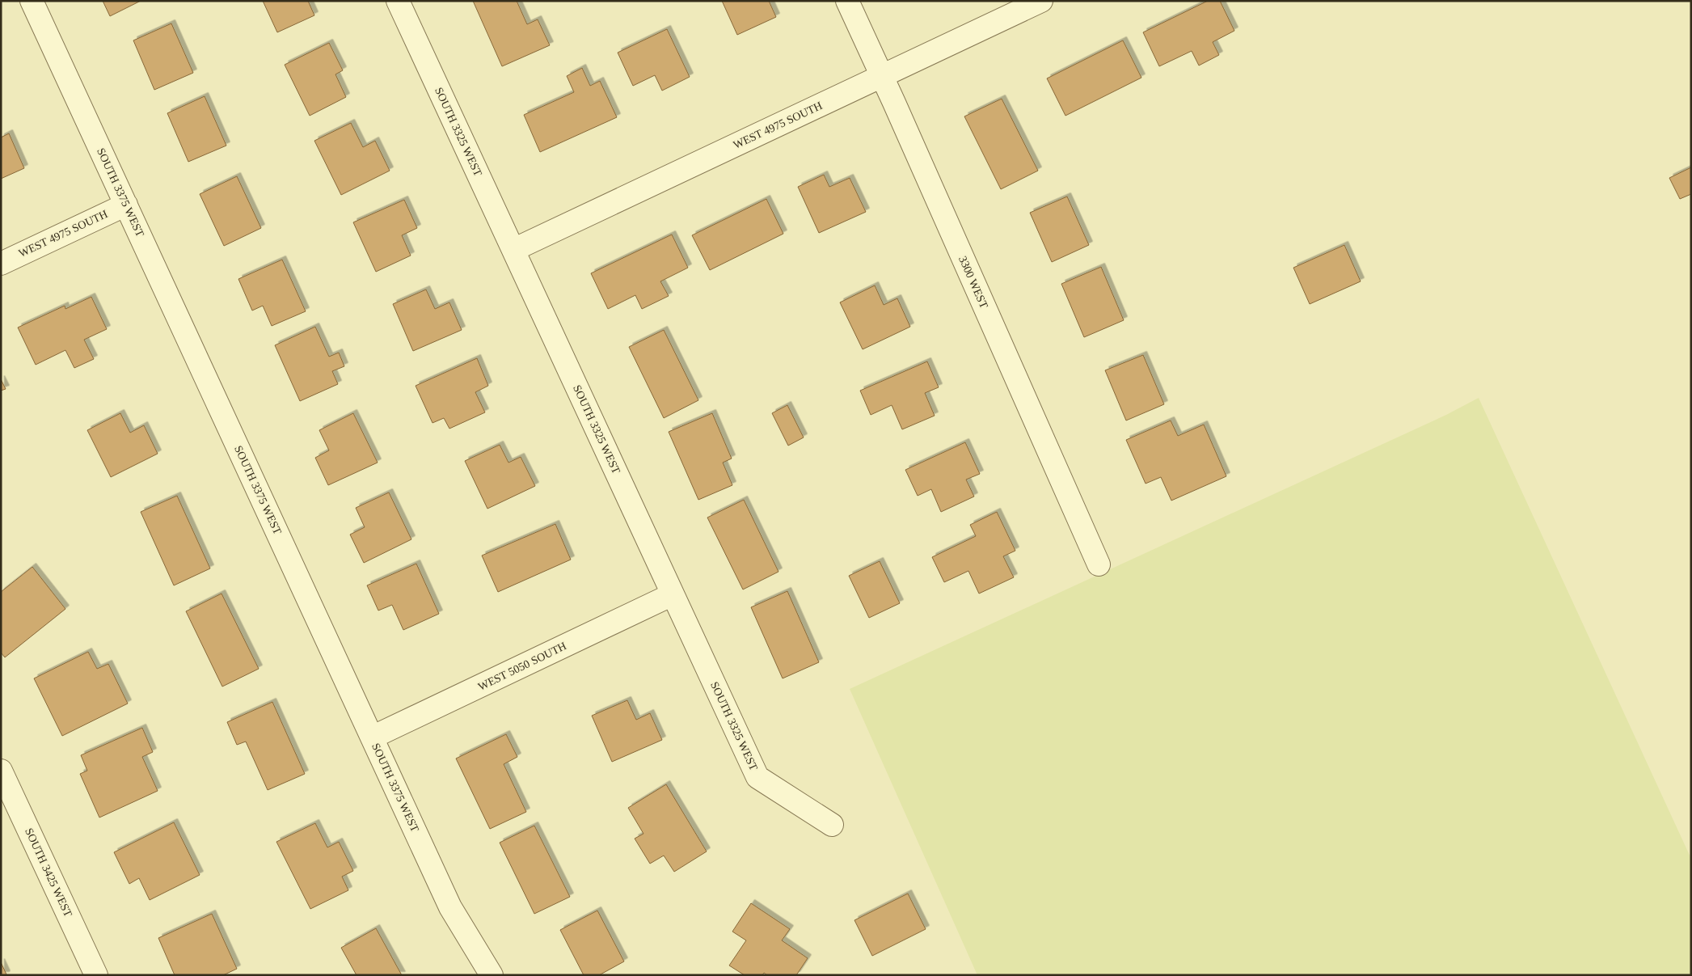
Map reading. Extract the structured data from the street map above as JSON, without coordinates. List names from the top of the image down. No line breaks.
{"streets":{"street":["WEST 4975 SOUTH","SOUTH 3325 WEST","SOUTH 3375 WEST","3300 WEST","WEST 5050 SOUTH","SOUTH 3425 WEST"]},"crossings":[["WEST 4975 SOUTH","SOUTH 3325 WEST"],["WEST 4975 SOUTH","SOUTH 3375 WEST"],["WEST 4975 SOUTH","3300 WEST"],["SOUTH 3325 WEST","WEST 5050 SOUTH"],["SOUTH 3375 WEST","WEST 5050 SOUTH"]]}
